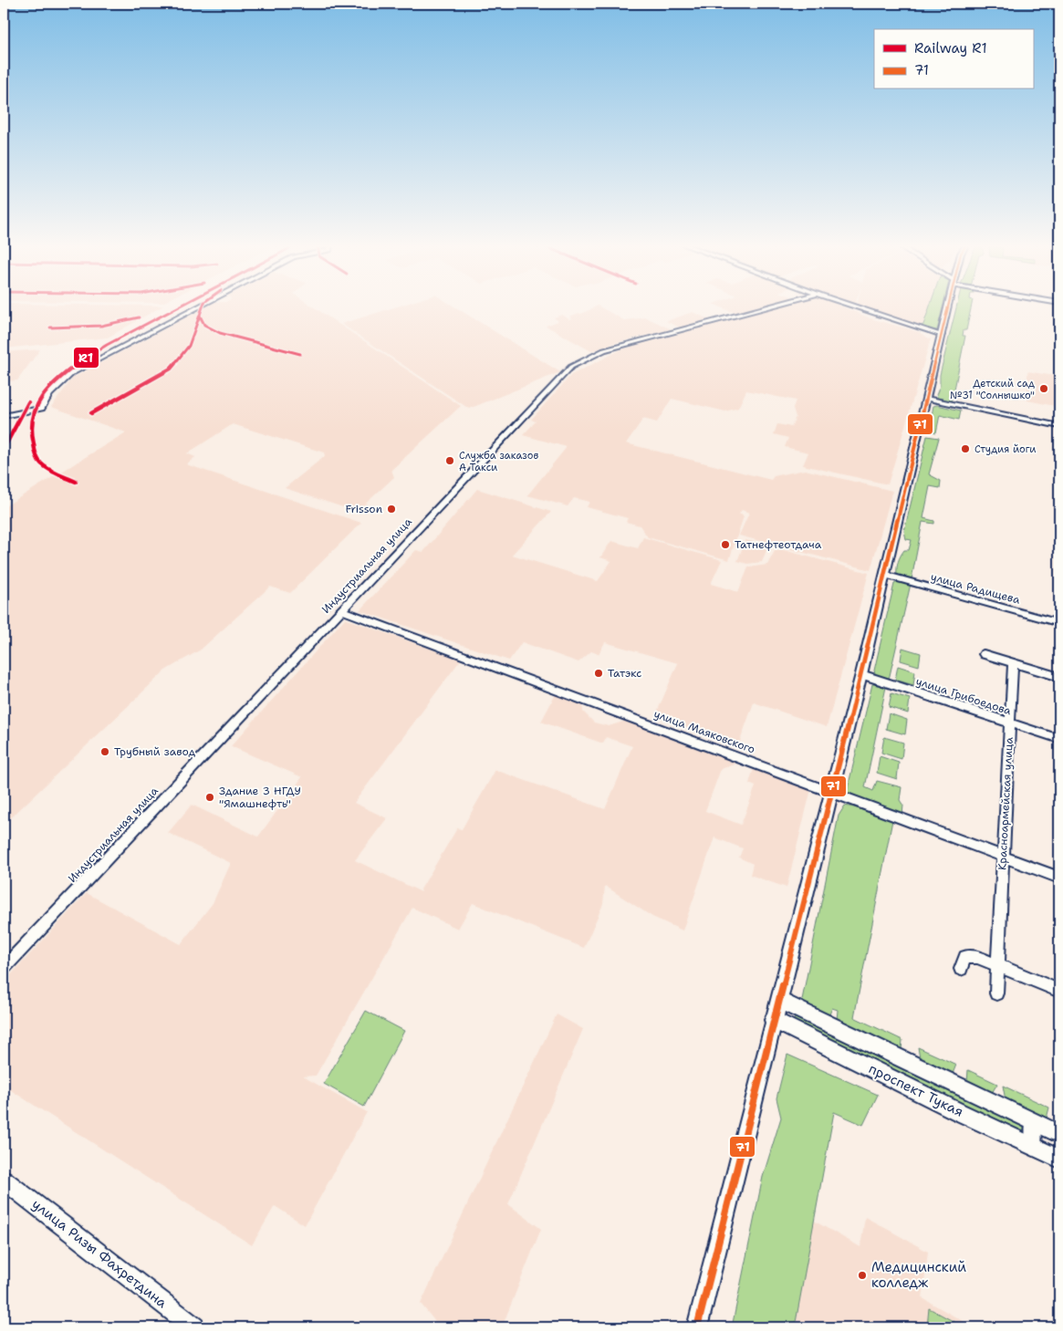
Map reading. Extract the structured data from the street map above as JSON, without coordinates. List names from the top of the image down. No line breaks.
{"streets":{"main road":["проспект Тукая","улица Ризы Фахретдина"],"street":["Индустриальная улица","улица Радищева","улица Грибоедова","улица Маяковского","Красноармейская улица"]},"crossings":[["Индустриальная улица","улица Маяковского"],["улица Грибоедова","Красноармейская улица"],["улица Маяковского","Красноармейская улица"]],"places":["Детский сад №31 \"Солнышко\"","Студия йоги","Служба заказов А Такси","Frisson","Татнефтеотдача","Татэкс","Трубный завод","Здание 3 НГДУ \"Ямашнефть\"","Медицинский колледж"],"lines":["rail line R1","transit line 71"],"legend":["Railway R1","71"]}
